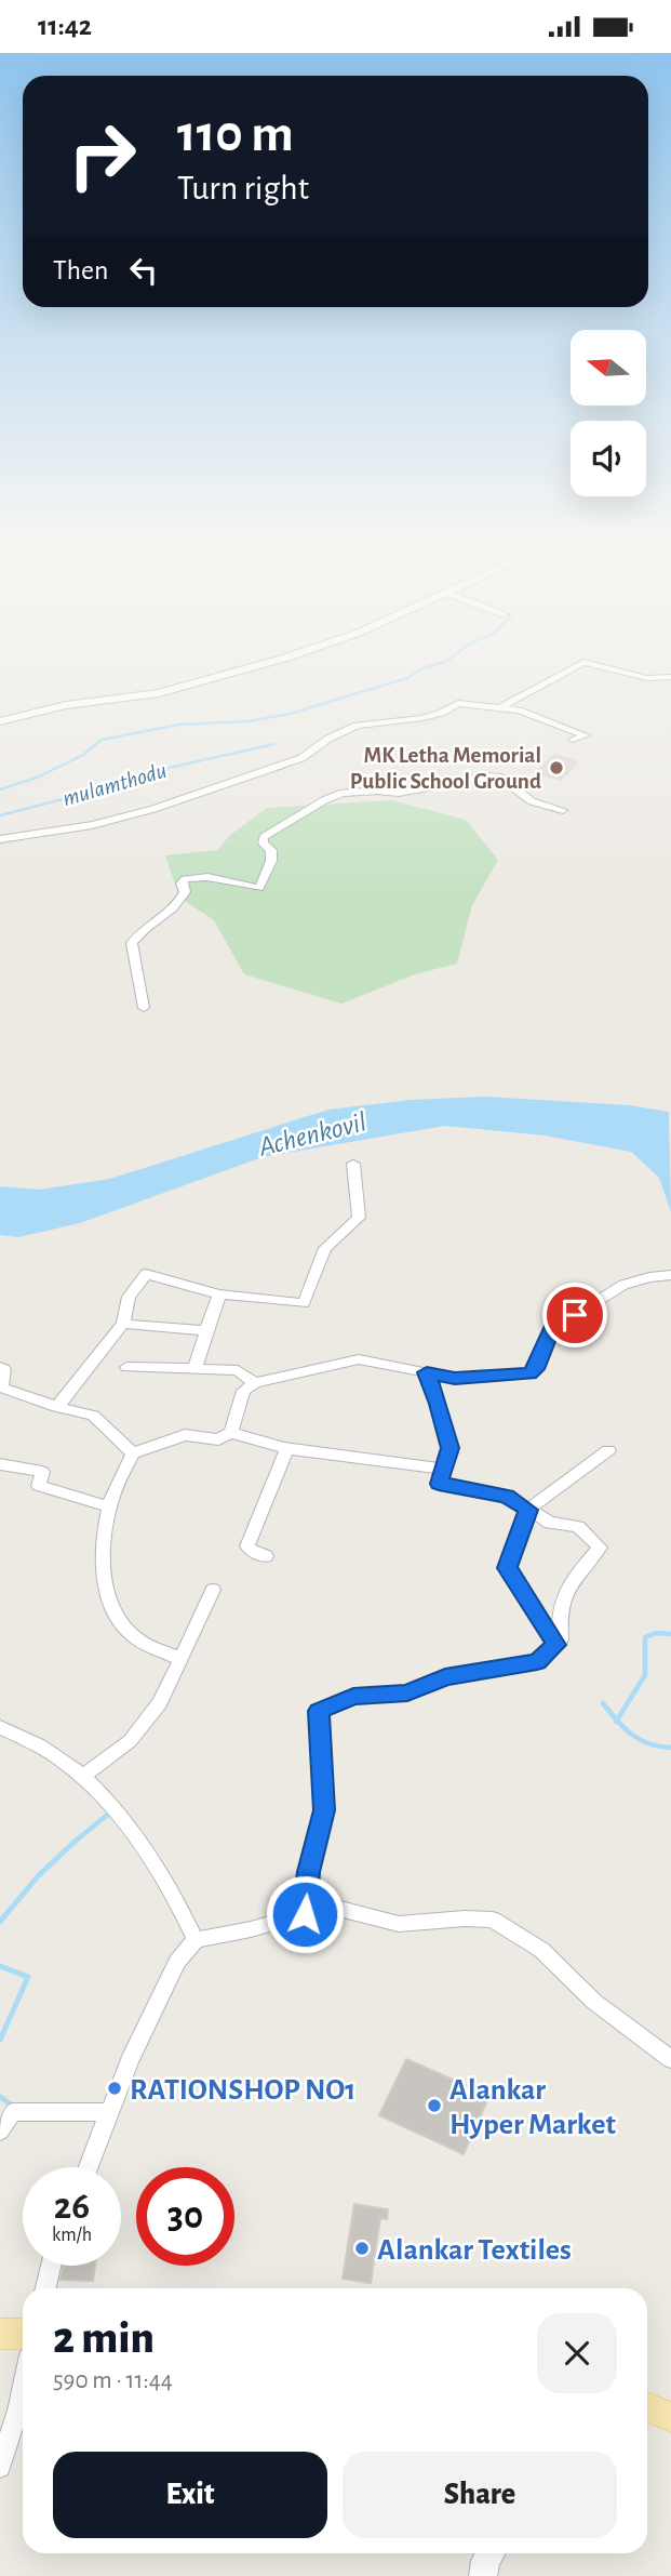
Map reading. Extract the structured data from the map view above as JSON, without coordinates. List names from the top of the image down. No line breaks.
{"water":["mulamthodu","Achenkovil"],"places":["MK Letha Memorial Public School Ground","RATIONSHOP NO1","Alankar Hyper Market","Alankar Textiles"],"north":"left","page":{"status":"11:42","turn":["110 m","Turn right"],"then":"Then","speed":"26 km/h","limit":"30","heading":["2 min","590 m · 11:44"],"buttons":["Exit","Share"]}}
